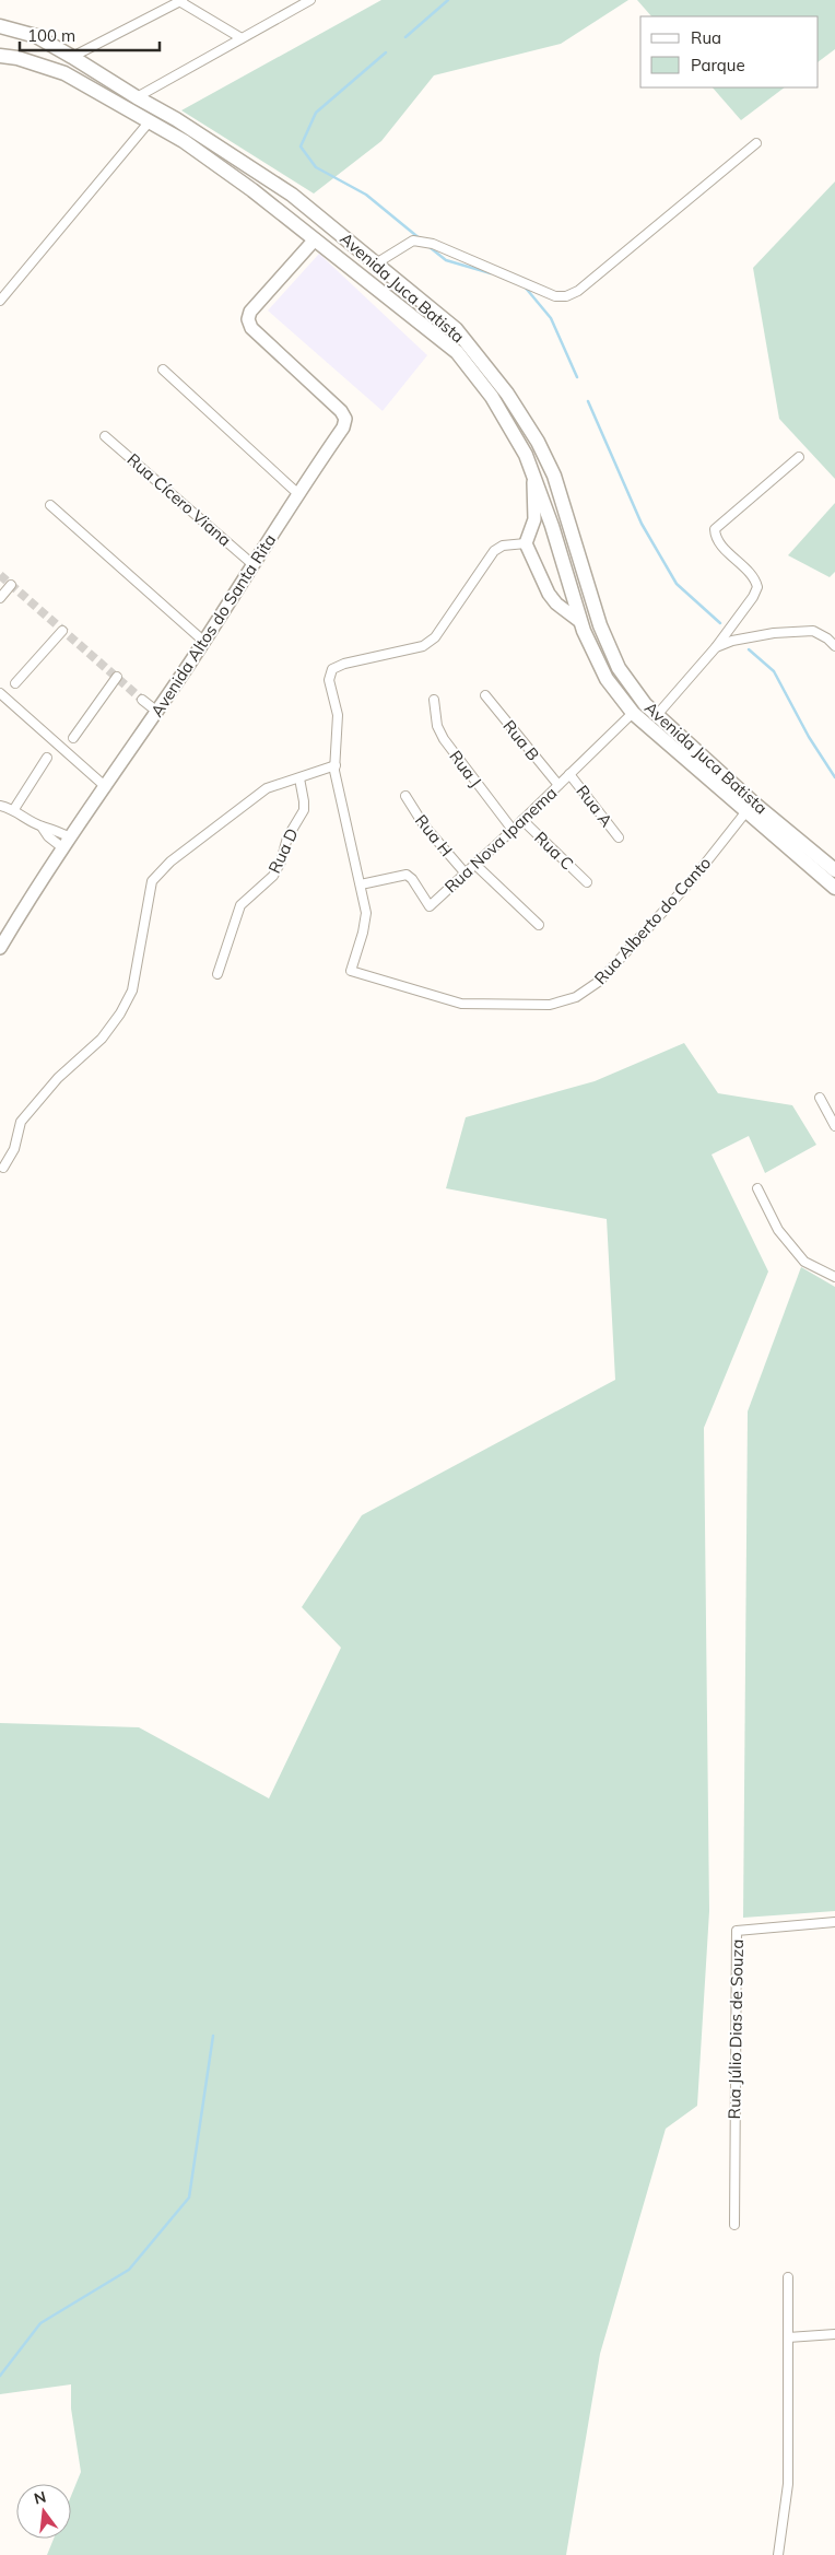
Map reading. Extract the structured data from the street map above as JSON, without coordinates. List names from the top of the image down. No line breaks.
{"streets":{"main road":["Avenida Juca Batista"],"street":["Rua Cícero Viana","Avenida Altos do Santa Rita","Rua B","Rua J","Rua A","Rua H","Rua Nova Ipanema","Rua D","Rua C","Rua Alberto do Canto","Rua Júlio Dias de Souza"]},"crossings":[["Avenida Juca Batista","Avenida Altos do Santa Rita"],["Avenida Juca Batista","Rua Nova Ipanema"],["Avenida Juca Batista","Rua Alberto do Canto"],["Rua Cícero Viana","Avenida Altos do Santa Rita"],["Rua B","Rua Nova Ipanema"],["Rua J","Rua Nova Ipanema"],["Rua A","Rua Nova Ipanema"],["Rua H","Rua Nova Ipanema"],["Rua Nova Ipanema","Rua C"],["Rua Nova Ipanema","Rua Alberto do Canto"]],"legend":["Rua","Parque"],"scale_bar":"100 m","north":"top"}
